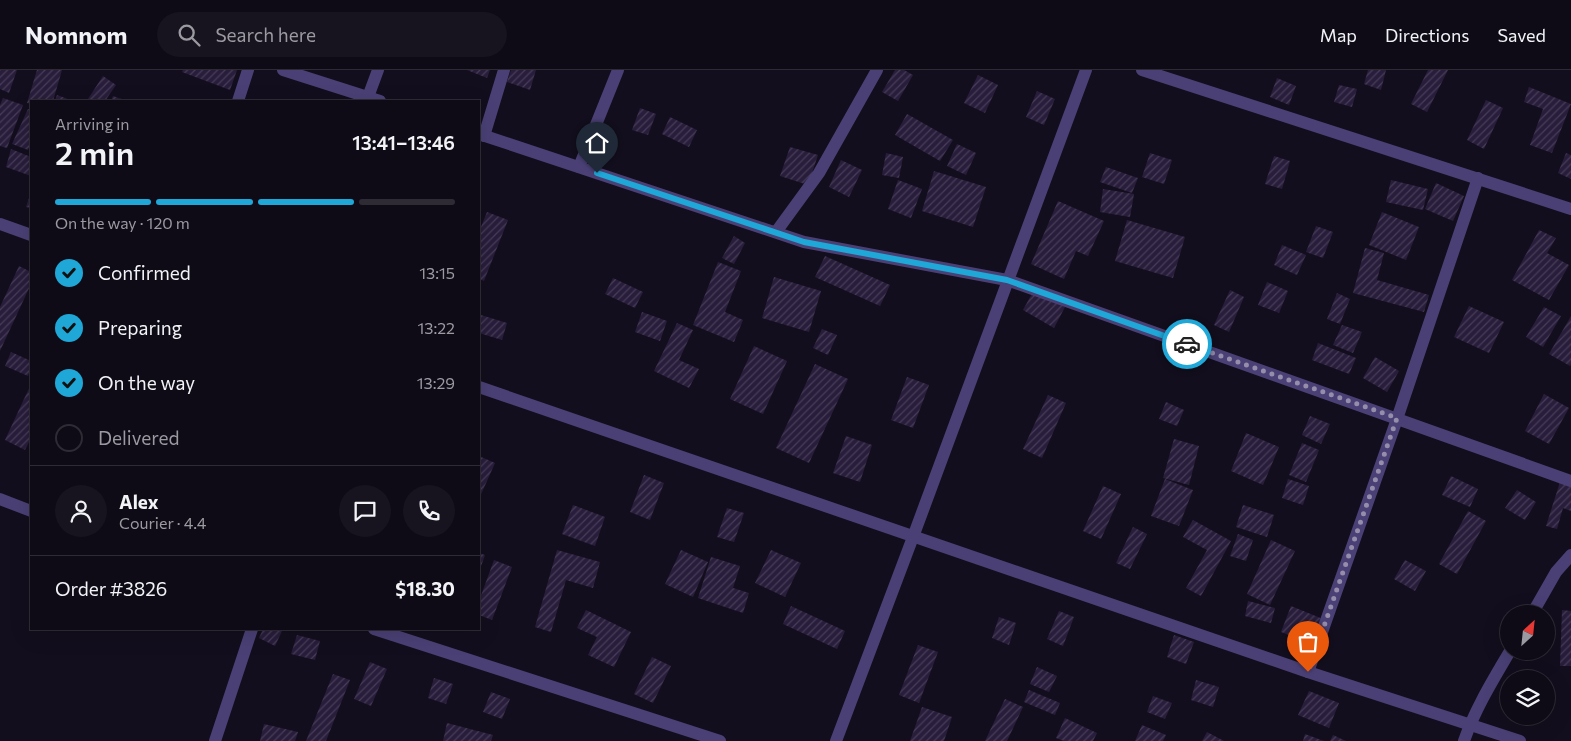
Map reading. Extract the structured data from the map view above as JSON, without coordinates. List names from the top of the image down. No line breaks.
{"north":"top right","page":{"header":"Nomnom","search":"Search here","nav":["Map","Directions","Saved"],"heading":["2 min","Arriving in","13:41–13:46"],"panel":["Alex","Courier · 4.4","Order #3826","$18.30"],"bar":"On the way · 120 m","list":[["Confirmed","13:15"],["Preparing","13:22"],["On the way","13:29"],"Delivered"]}}
